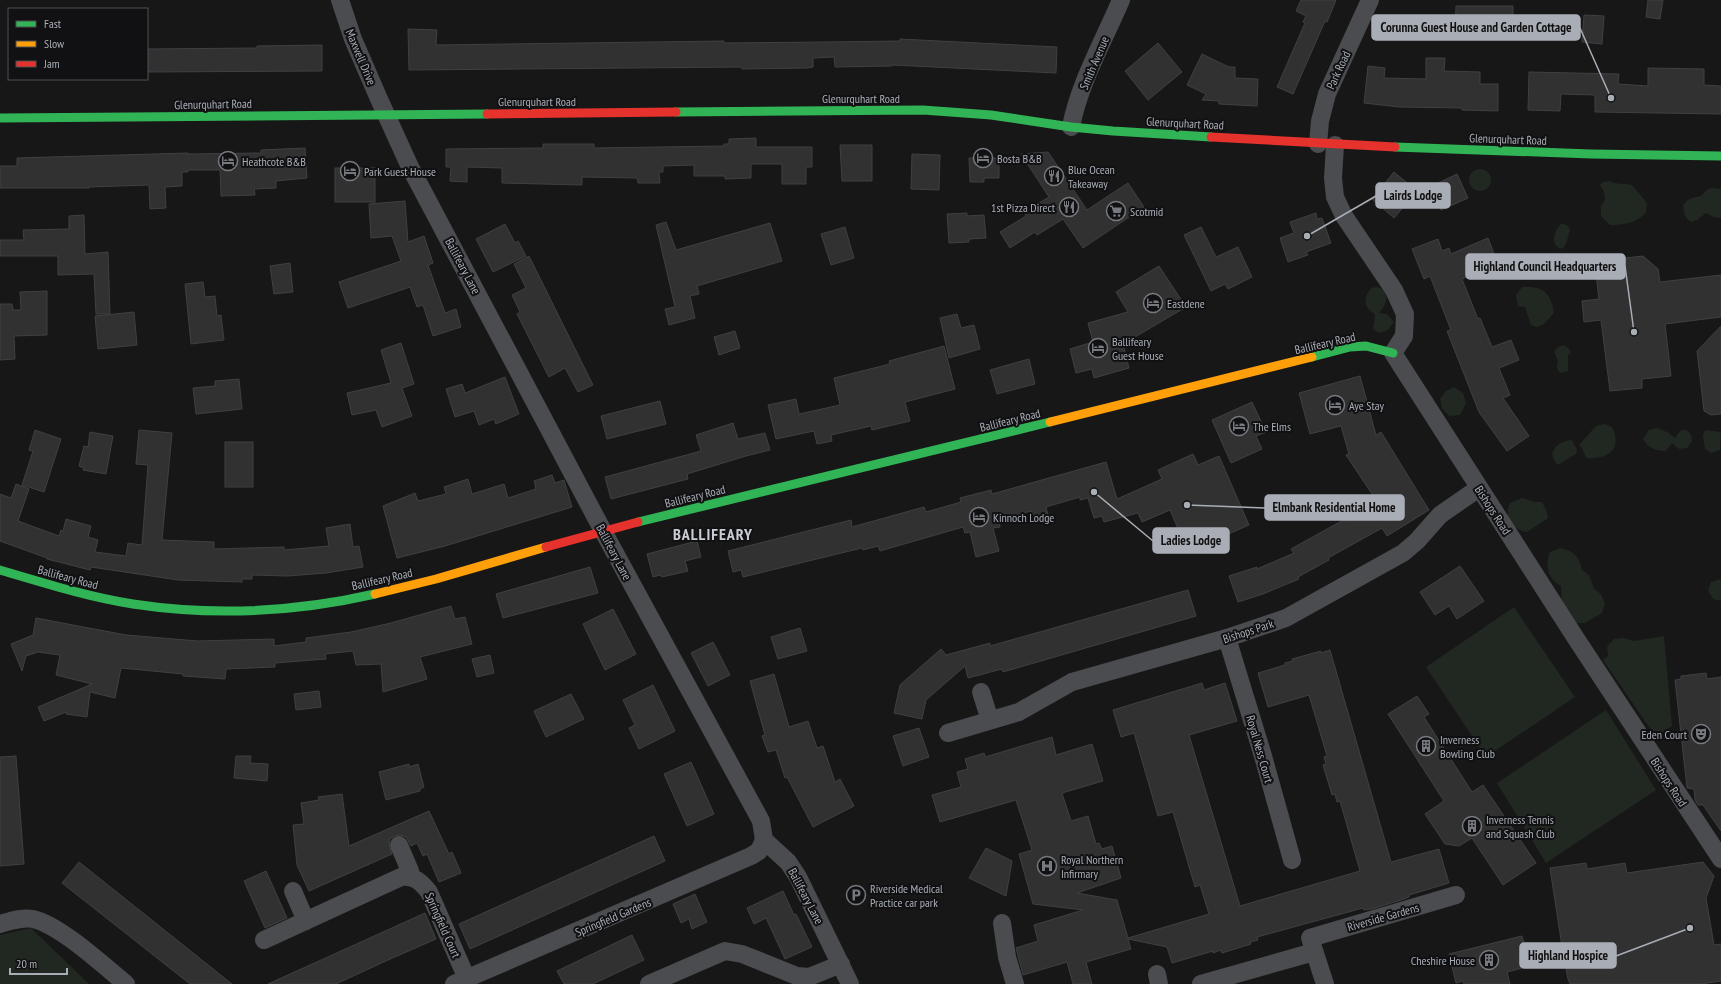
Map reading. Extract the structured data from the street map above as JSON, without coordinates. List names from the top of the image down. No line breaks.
{"streets":{"main road":["Glenurquhart Road","Ballifeary Road"],"street":["Maxwell Drive","Smith Avenue","Park Road","Ballifeary Lane","Bishops Road","Bishops Park","Royal Ness Court","Springfield Gardens","Riverside Gardens","Springfield Court"]},"crossings":[["Maxwell Drive","Glenurquhart Road"],["Maxwell Drive","Ballifeary Lane"],["Smith Avenue","Glenurquhart Road"],["Park Road","Glenurquhart Road"],["Glenurquhart Road","Ballifeary Lane"],["Ballifeary Lane","Ballifeary Road"],["Ballifeary Lane","Springfield Gardens"],["Ballifeary Road","Bishops Road"],["Bishops Road","Bishops Park"],["Bishops Park","Royal Ness Court"],["Springfield Gardens","Springfield Court"]],"districts":["BALLIFEARY"],"places":{"other":["Corunna Guest House and Garden Cottage","Lairds Lodge","Highland Council Headquarters","Ladies Lodge","Elmbank Residential Home","Highland Hospice"],"hotel":["Bosta B&B","Heathcote B&B","Park Guest House","Eastdene","Ballifeary Guest House","Aye Stay","The Elms","Kinnoch Lodge"],"restaurant":["Blue Ocean Takeaway","1st Pizza Direct"],"supermarket":["Scotmid"],"theatre":["Eden Court"],"building":["Inverness Bowling Club","Inverness Tennis and Squash Club","Cheshire House"],"hospital":["Royal Northern Infirmary"],"parking":["Riverside Medical Practice car park"]},"legend":["Fast","Slow","Jam"],"scale_bar":"20 m"}
